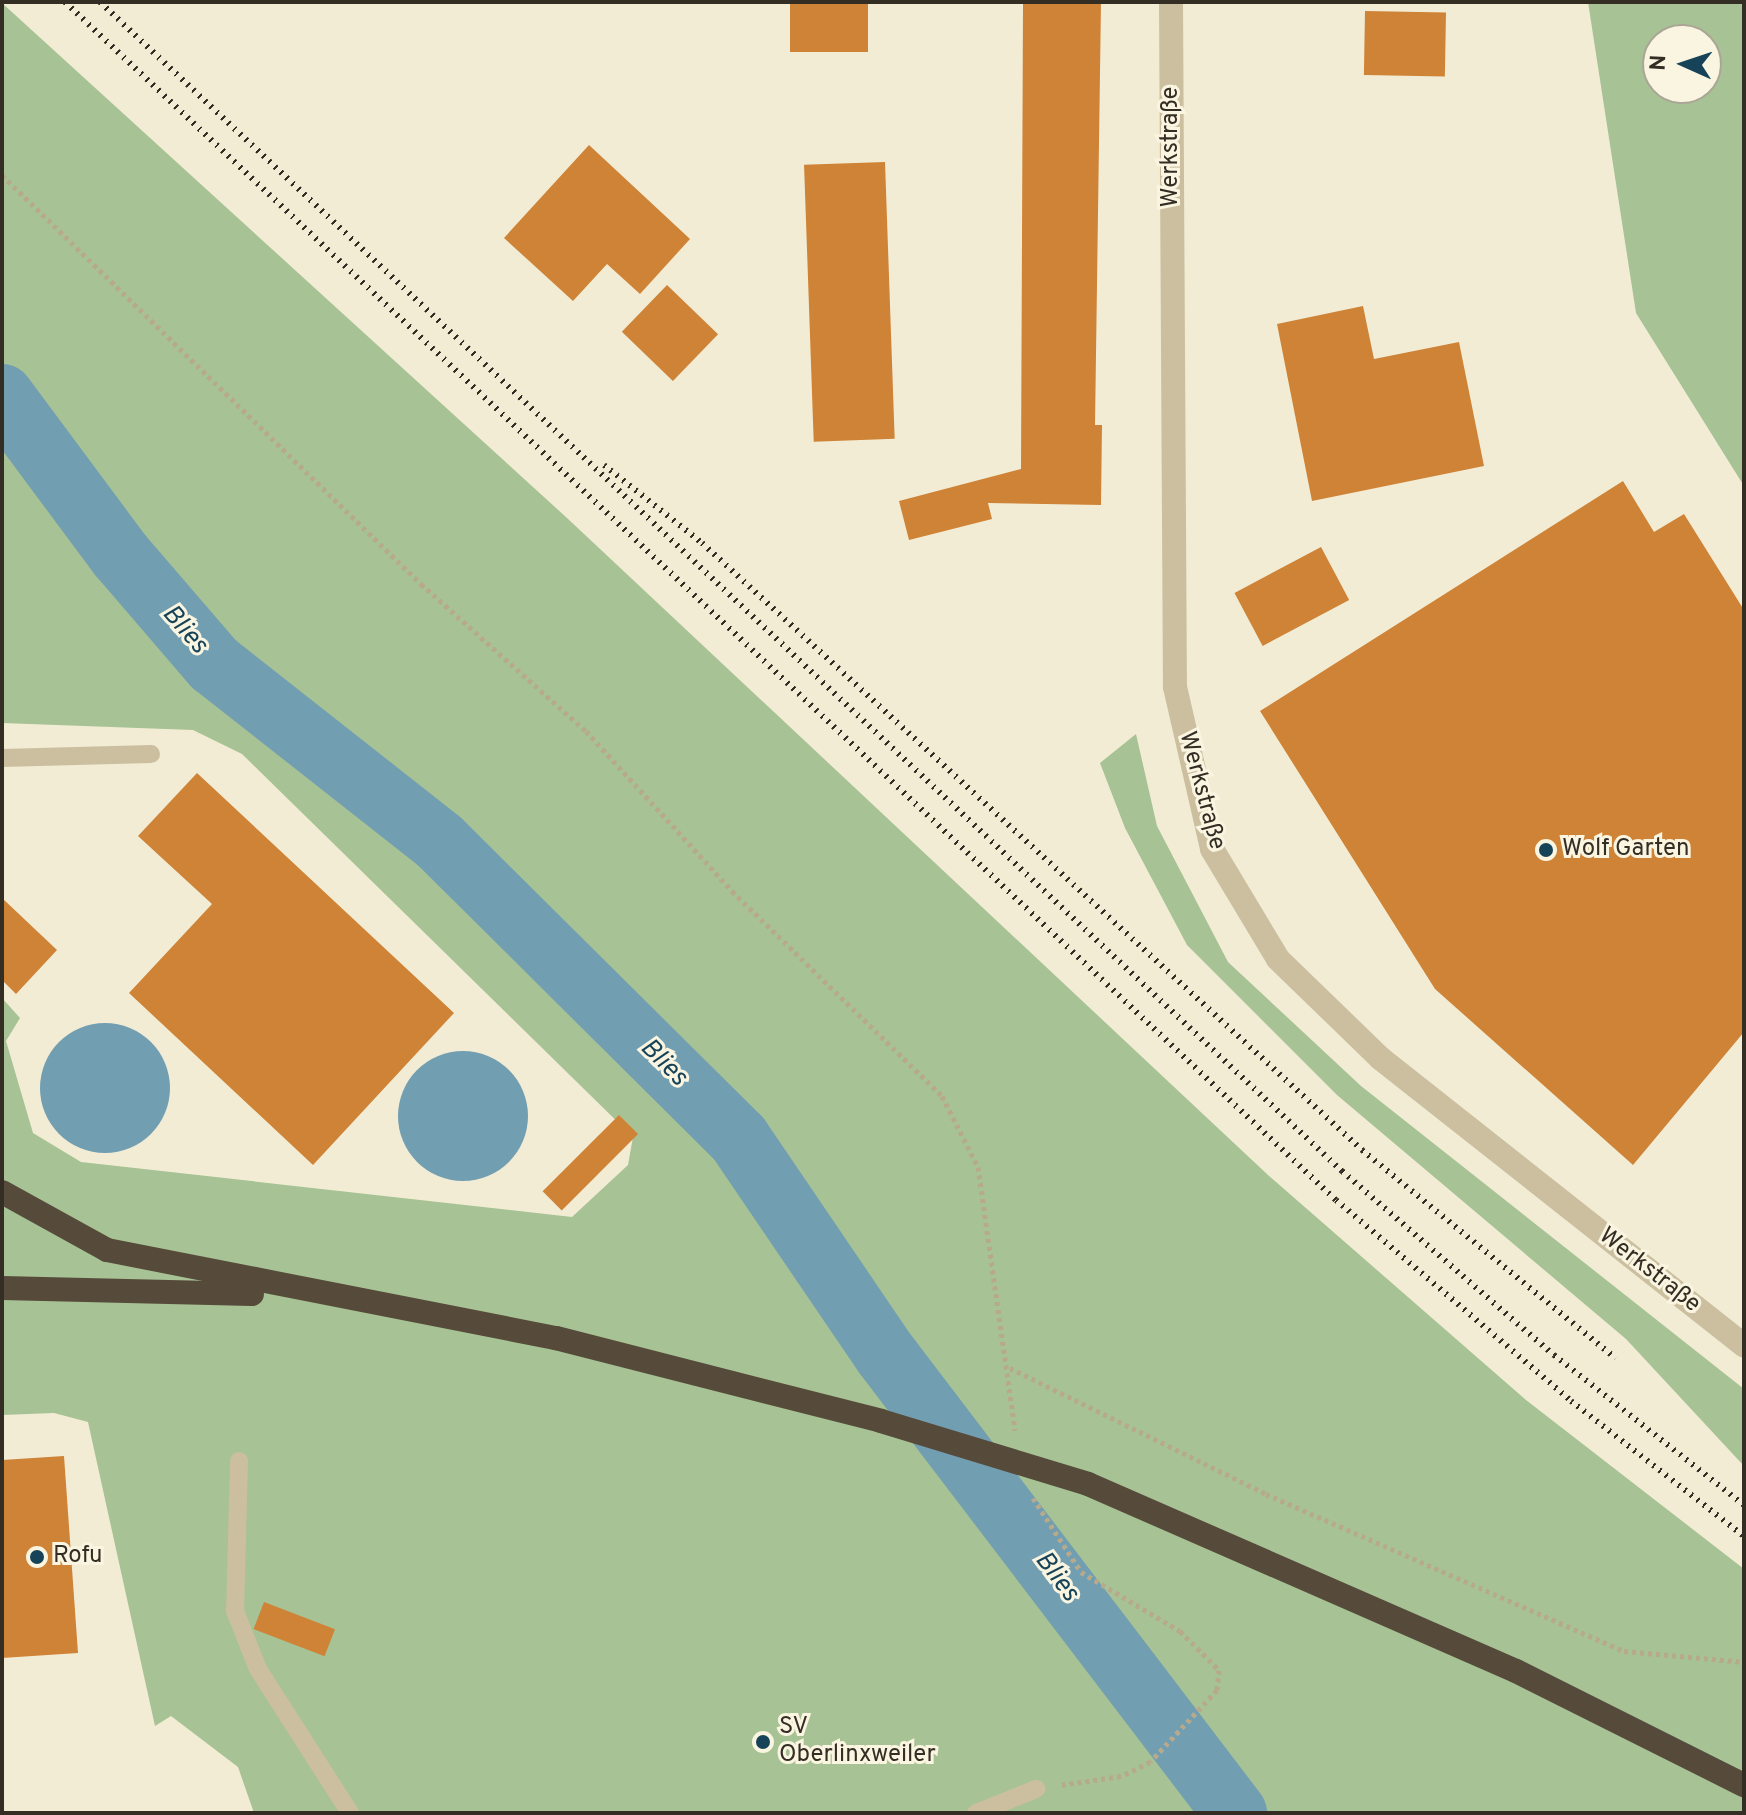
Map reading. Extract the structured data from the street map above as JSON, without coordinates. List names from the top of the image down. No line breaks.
{"streets":{"street":["Werkstraße"]},"water":["Blies"],"places":["Wolf Garten","Rofu","SV Oberlinxweiler"],"north":"left"}
